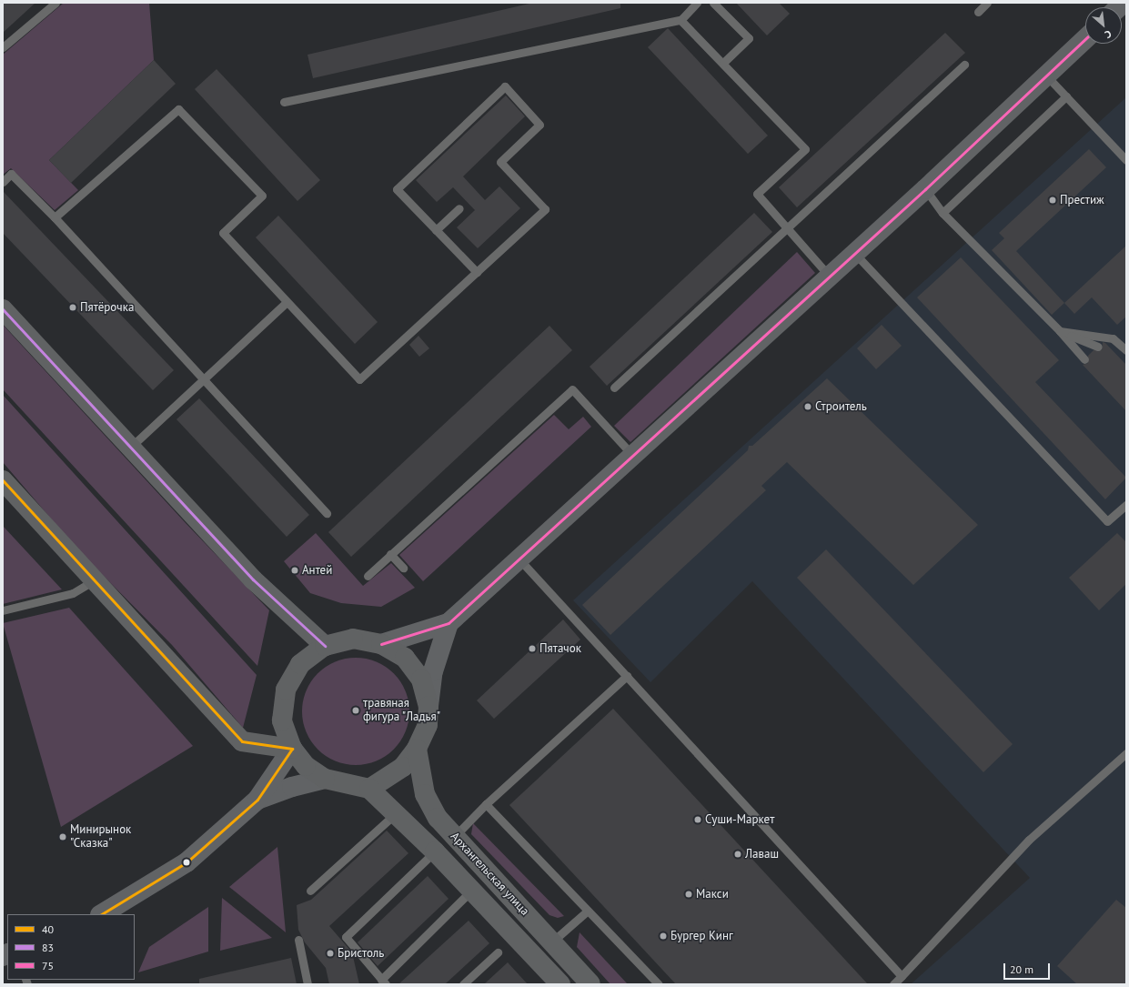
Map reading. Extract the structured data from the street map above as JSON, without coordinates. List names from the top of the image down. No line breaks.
{"streets":{"main road":["Архангельская улица"]},"places":["Престиж","Пятёрочка","Строитель","Антей","Пятачок","травяная фигура \"Ладья\"","Суши-Маркет","Минирынок \"Сказка\"","Лаваш","Макси","Бургер Кинг","Бристоль"],"lines":["transit line 75","transit line 83","transit line 40"],"legend":["40","83","75"],"scale_bar":"20 m","north":"bottom right"}
